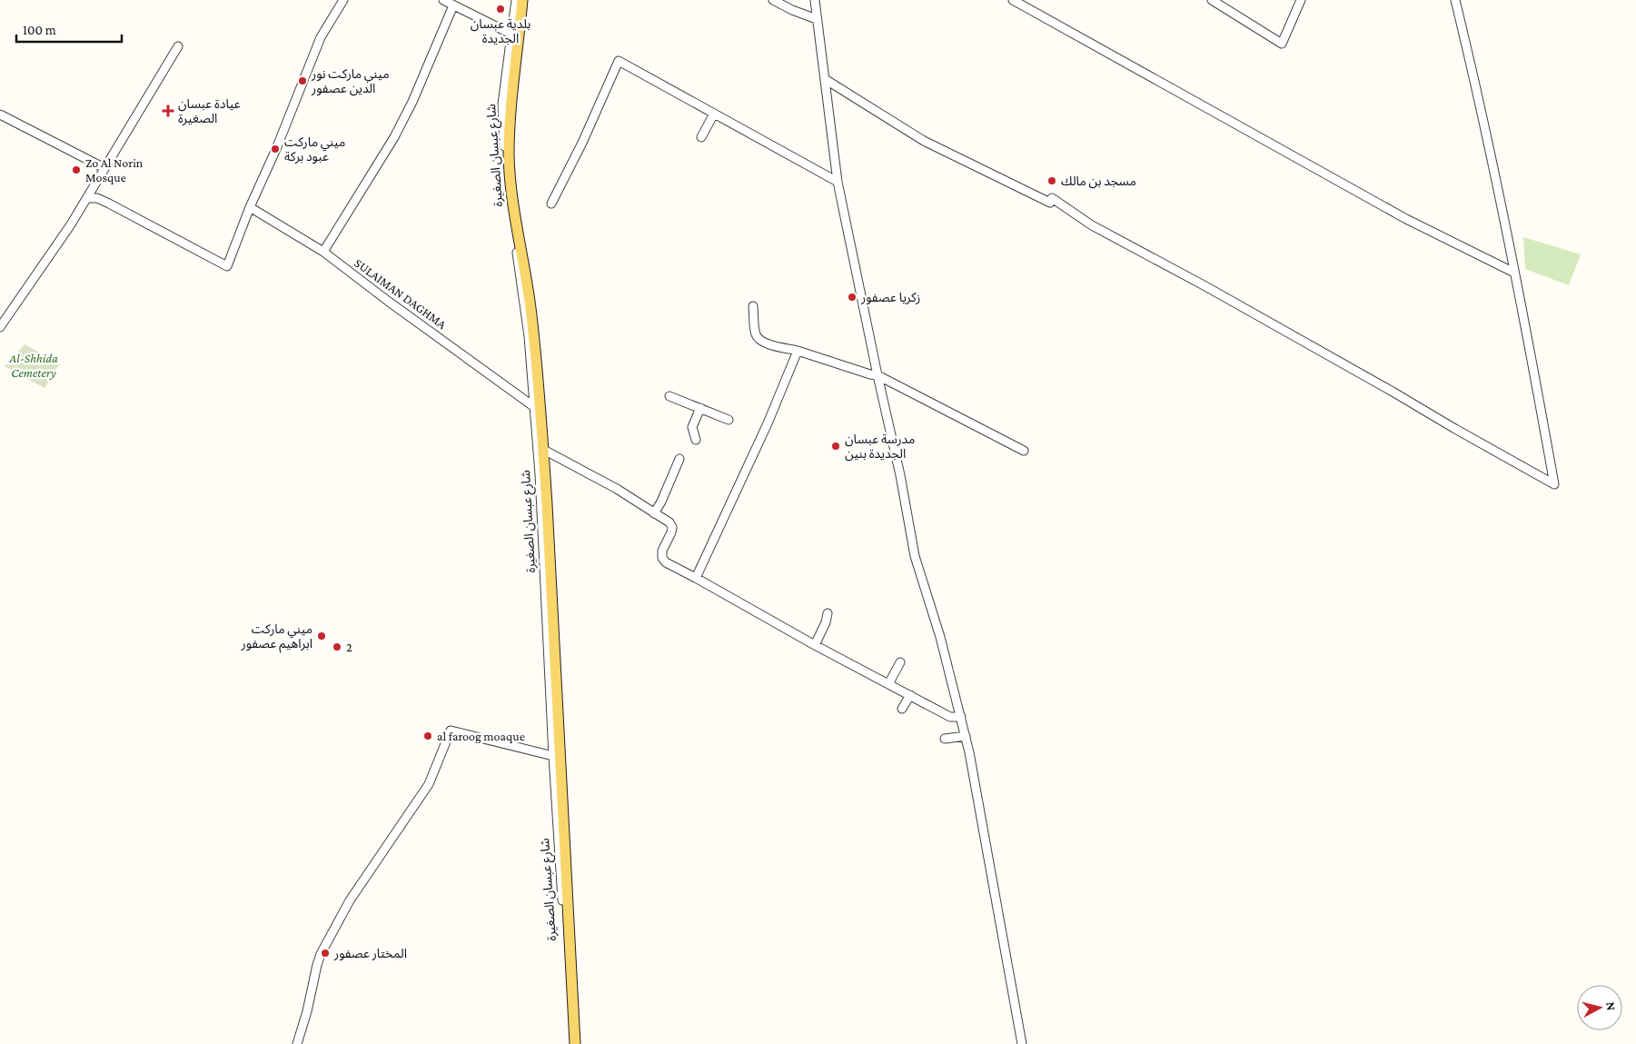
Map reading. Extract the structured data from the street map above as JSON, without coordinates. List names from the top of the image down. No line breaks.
{"streets":{"main road":["شارع عبسان الصغيرة"],"street":["SULAIMAN DAGHMA"]},"crossings":[["شارع عبسان الصغيرة","SULAIMAN DAGHMA"]],"parks":["Al-Shhida Cemetery"],"places":{"other":["بلدية عبسان الجديدة","ميني ماركت نور الدين عصفور","ميني ماركت عبود بركة","Zo Al Norin Mosque","مسجد بن مالك","زكريا عصفور","مدرسة عبسان الجديدة بنين","ميني ماركت ابراهيم عصفور","2","al faroog moaque","المختار عصفور"],"health":["عيادة عبسان الصغيرة"]},"scale_bar":"100 m","north":"right"}
